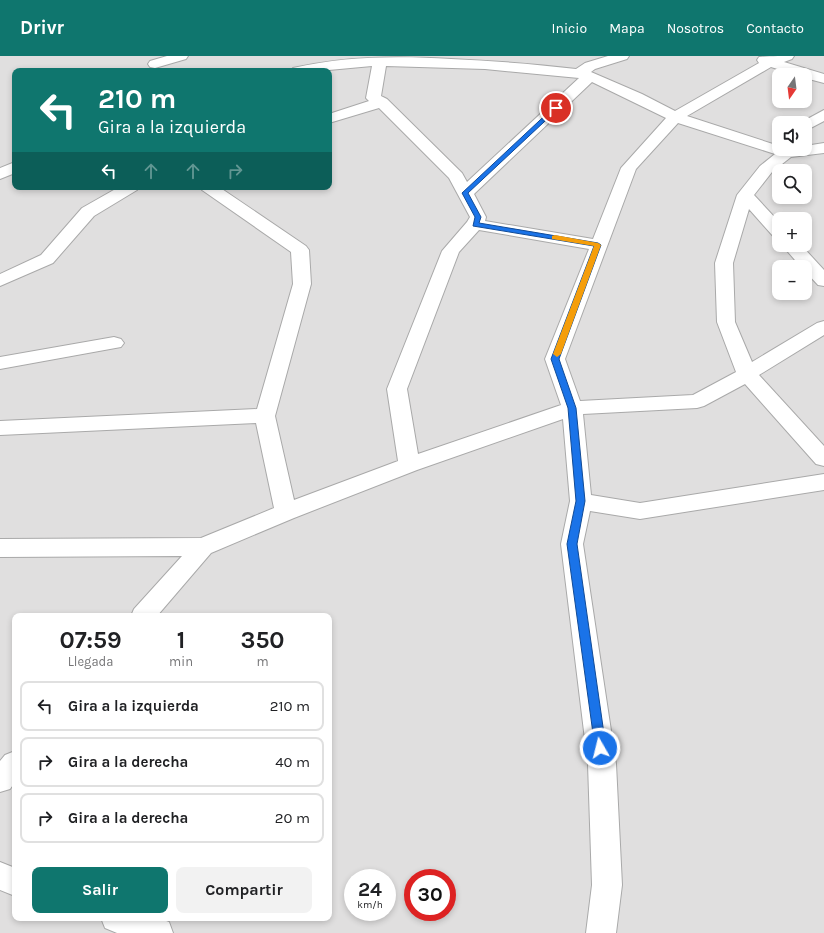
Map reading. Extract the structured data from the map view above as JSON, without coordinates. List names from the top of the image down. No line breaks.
{"north":"bottom","page":{"header":"Drivr","nav":["Inicio","Mapa","Nosotros","Contacto"],"map_buttons":["+","−"],"turn":["210 m","Gira a la izquierda"],"eta":["07:59","Llegada","1","min","350","m"],"list":[{"name":"Gira a la izquierda","value":"210 m"},{"name":"Gira a la derecha","value":"40 m"},{"name":"Gira a la derecha","value":"20 m"}],"buttons":["Salir","Compartir"],"speed":"24 km/h","limit":"30"}}
